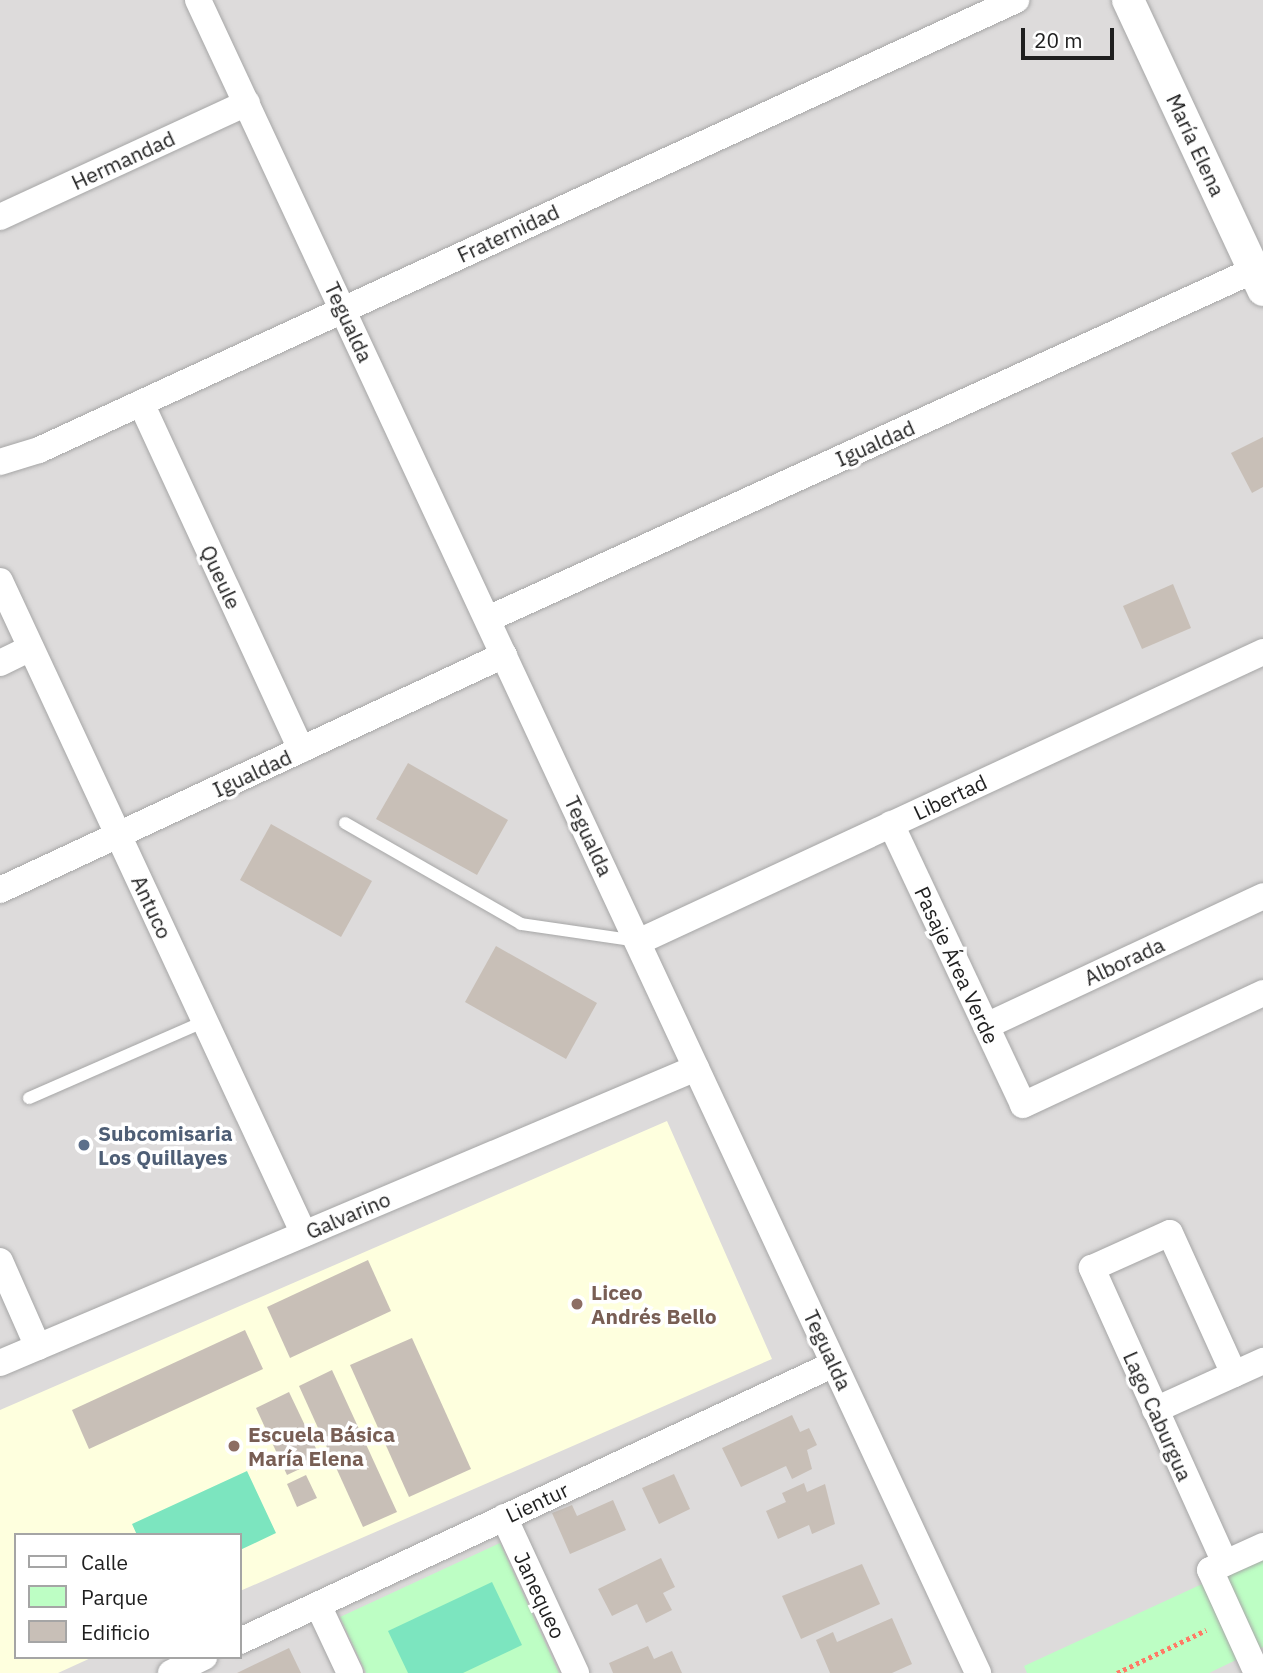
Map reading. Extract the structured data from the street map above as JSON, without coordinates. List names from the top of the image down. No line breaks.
{"streets":{"street":["María Elena","Hermandad","Fraternidad","Tegualda","Igualdad","Queule","Libertad","Antuco","Alborada","Pasaje Área Verde","Galvarino","Lago Caburgua","Lientur","Janequeo"]},"crossings":[["María Elena","Igualdad"],["Hermandad","Tegualda"],["Fraternidad","Tegualda"],["Fraternidad","Queule"],["Tegualda","Igualdad"],["Tegualda","Libertad"],["Tegualda","Galvarino"],["Tegualda","Lientur"],["Igualdad","Queule"],["Igualdad","Antuco"],["Libertad","Pasaje Área Verde"],["Antuco","Galvarino"],["Alborada","Pasaje Área Verde"],["Lientur","Janequeo"]],"places":["Subcomisaria Los Quillayes","Liceo Andrés Bello","Escuela Básica María Elena"],"legend":["Calle","Parque","Edificio"],"scale_bar":"20 m"}
